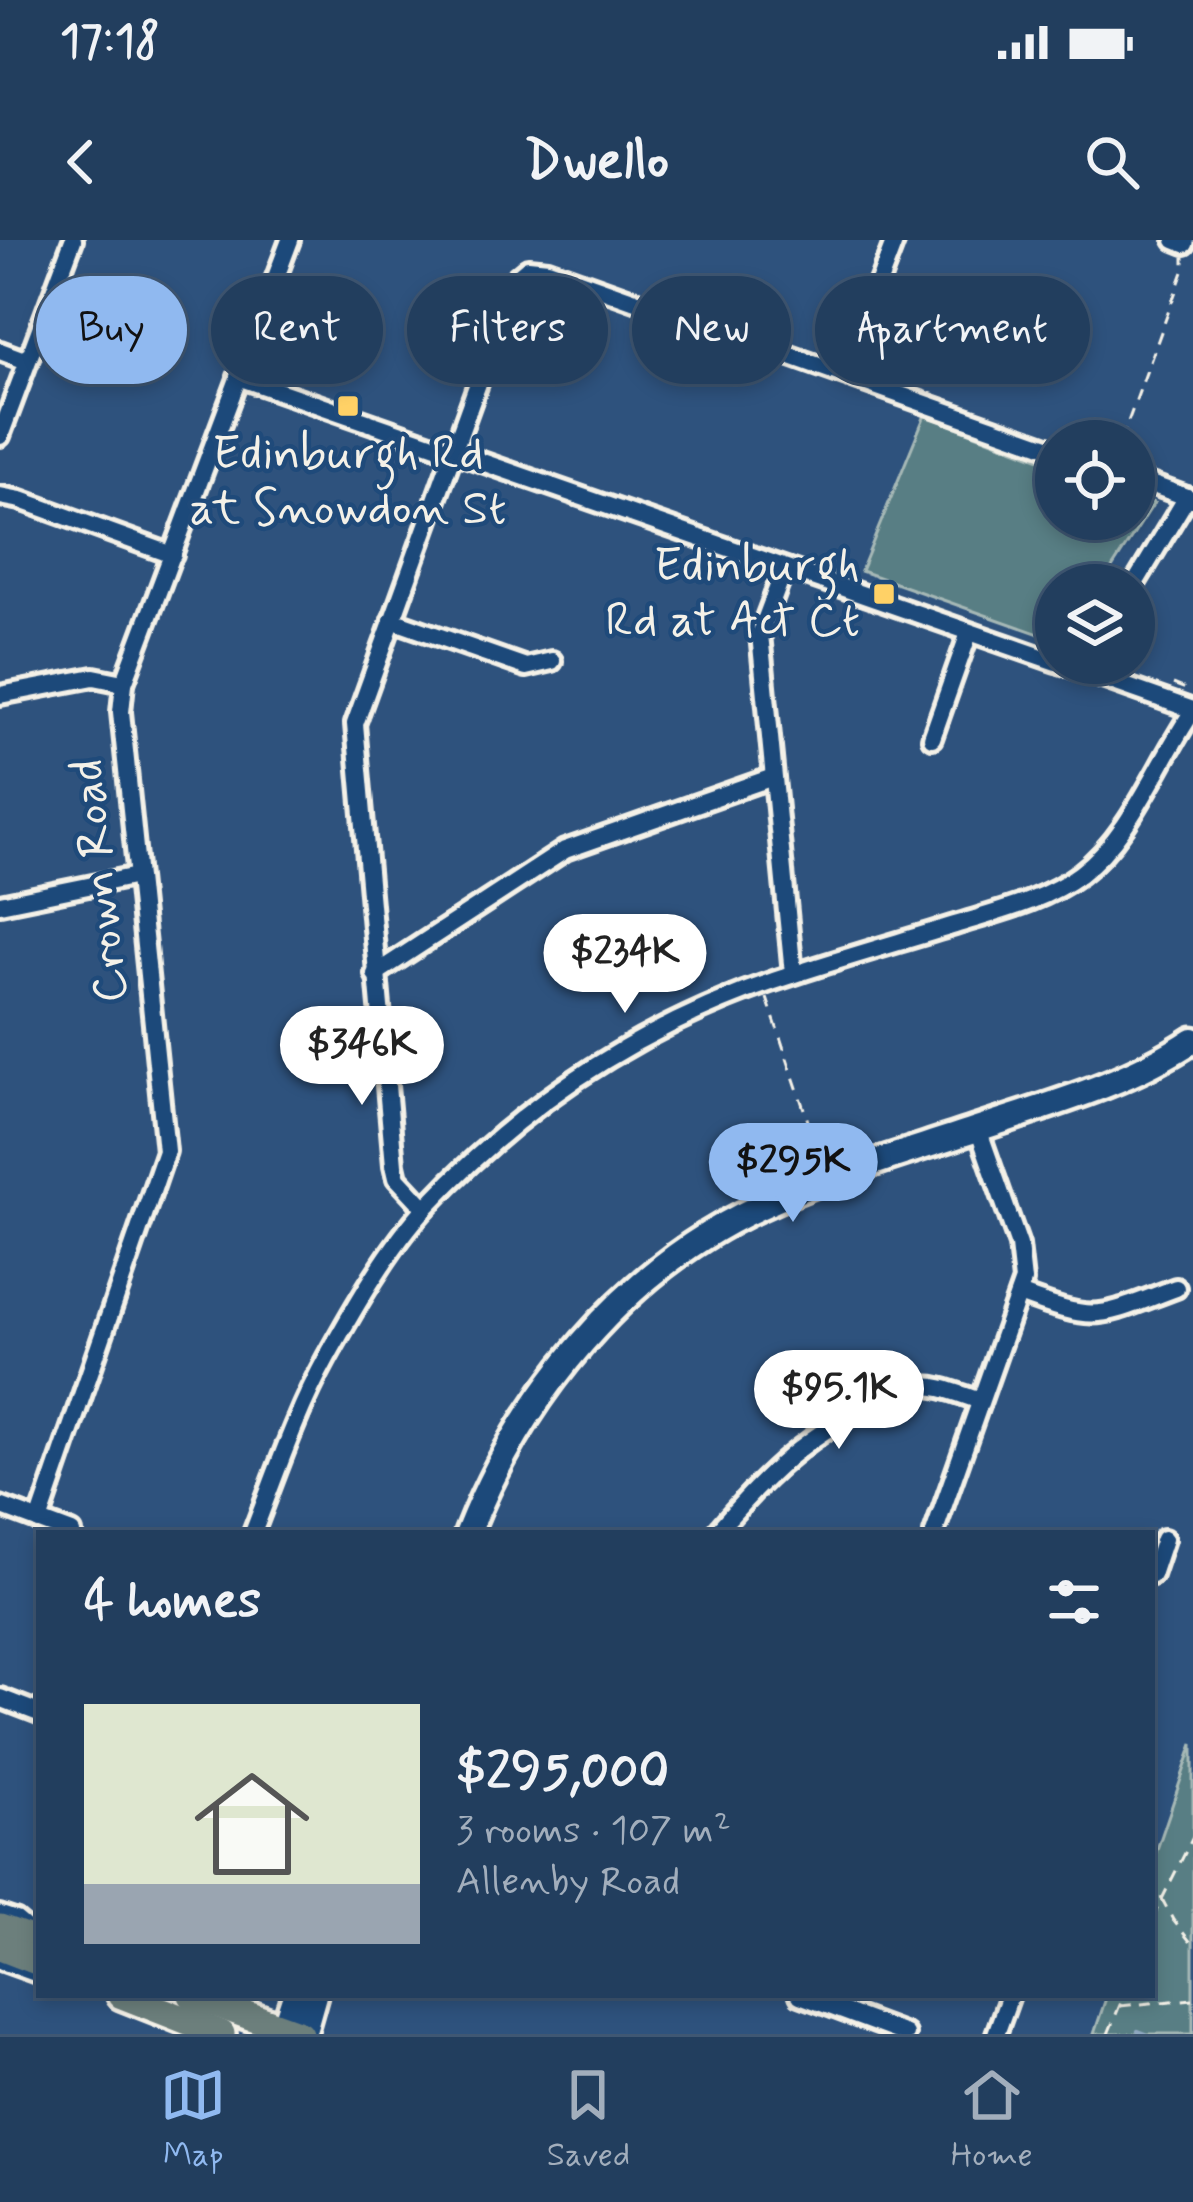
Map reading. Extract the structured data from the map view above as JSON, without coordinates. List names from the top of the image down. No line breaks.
{"streets":{"street":["Crown Road"]},"places":{"transit":["Edinburgh Rd at Snowdon St","Edinburgh Rd at Act Ct"]},"page":{"status":"17:18","header":"Dwello","chip":["Buy","Rent","Filters","New","Apartment"],"price":["$234K","$346K","$295K","$95.1K"],"heading":"4 homes","list":[{"name":"$295,000","note":"3 rooms · 107 m² · Allenby Road"}],"tabs":["Map","Saved","Home"]}}
